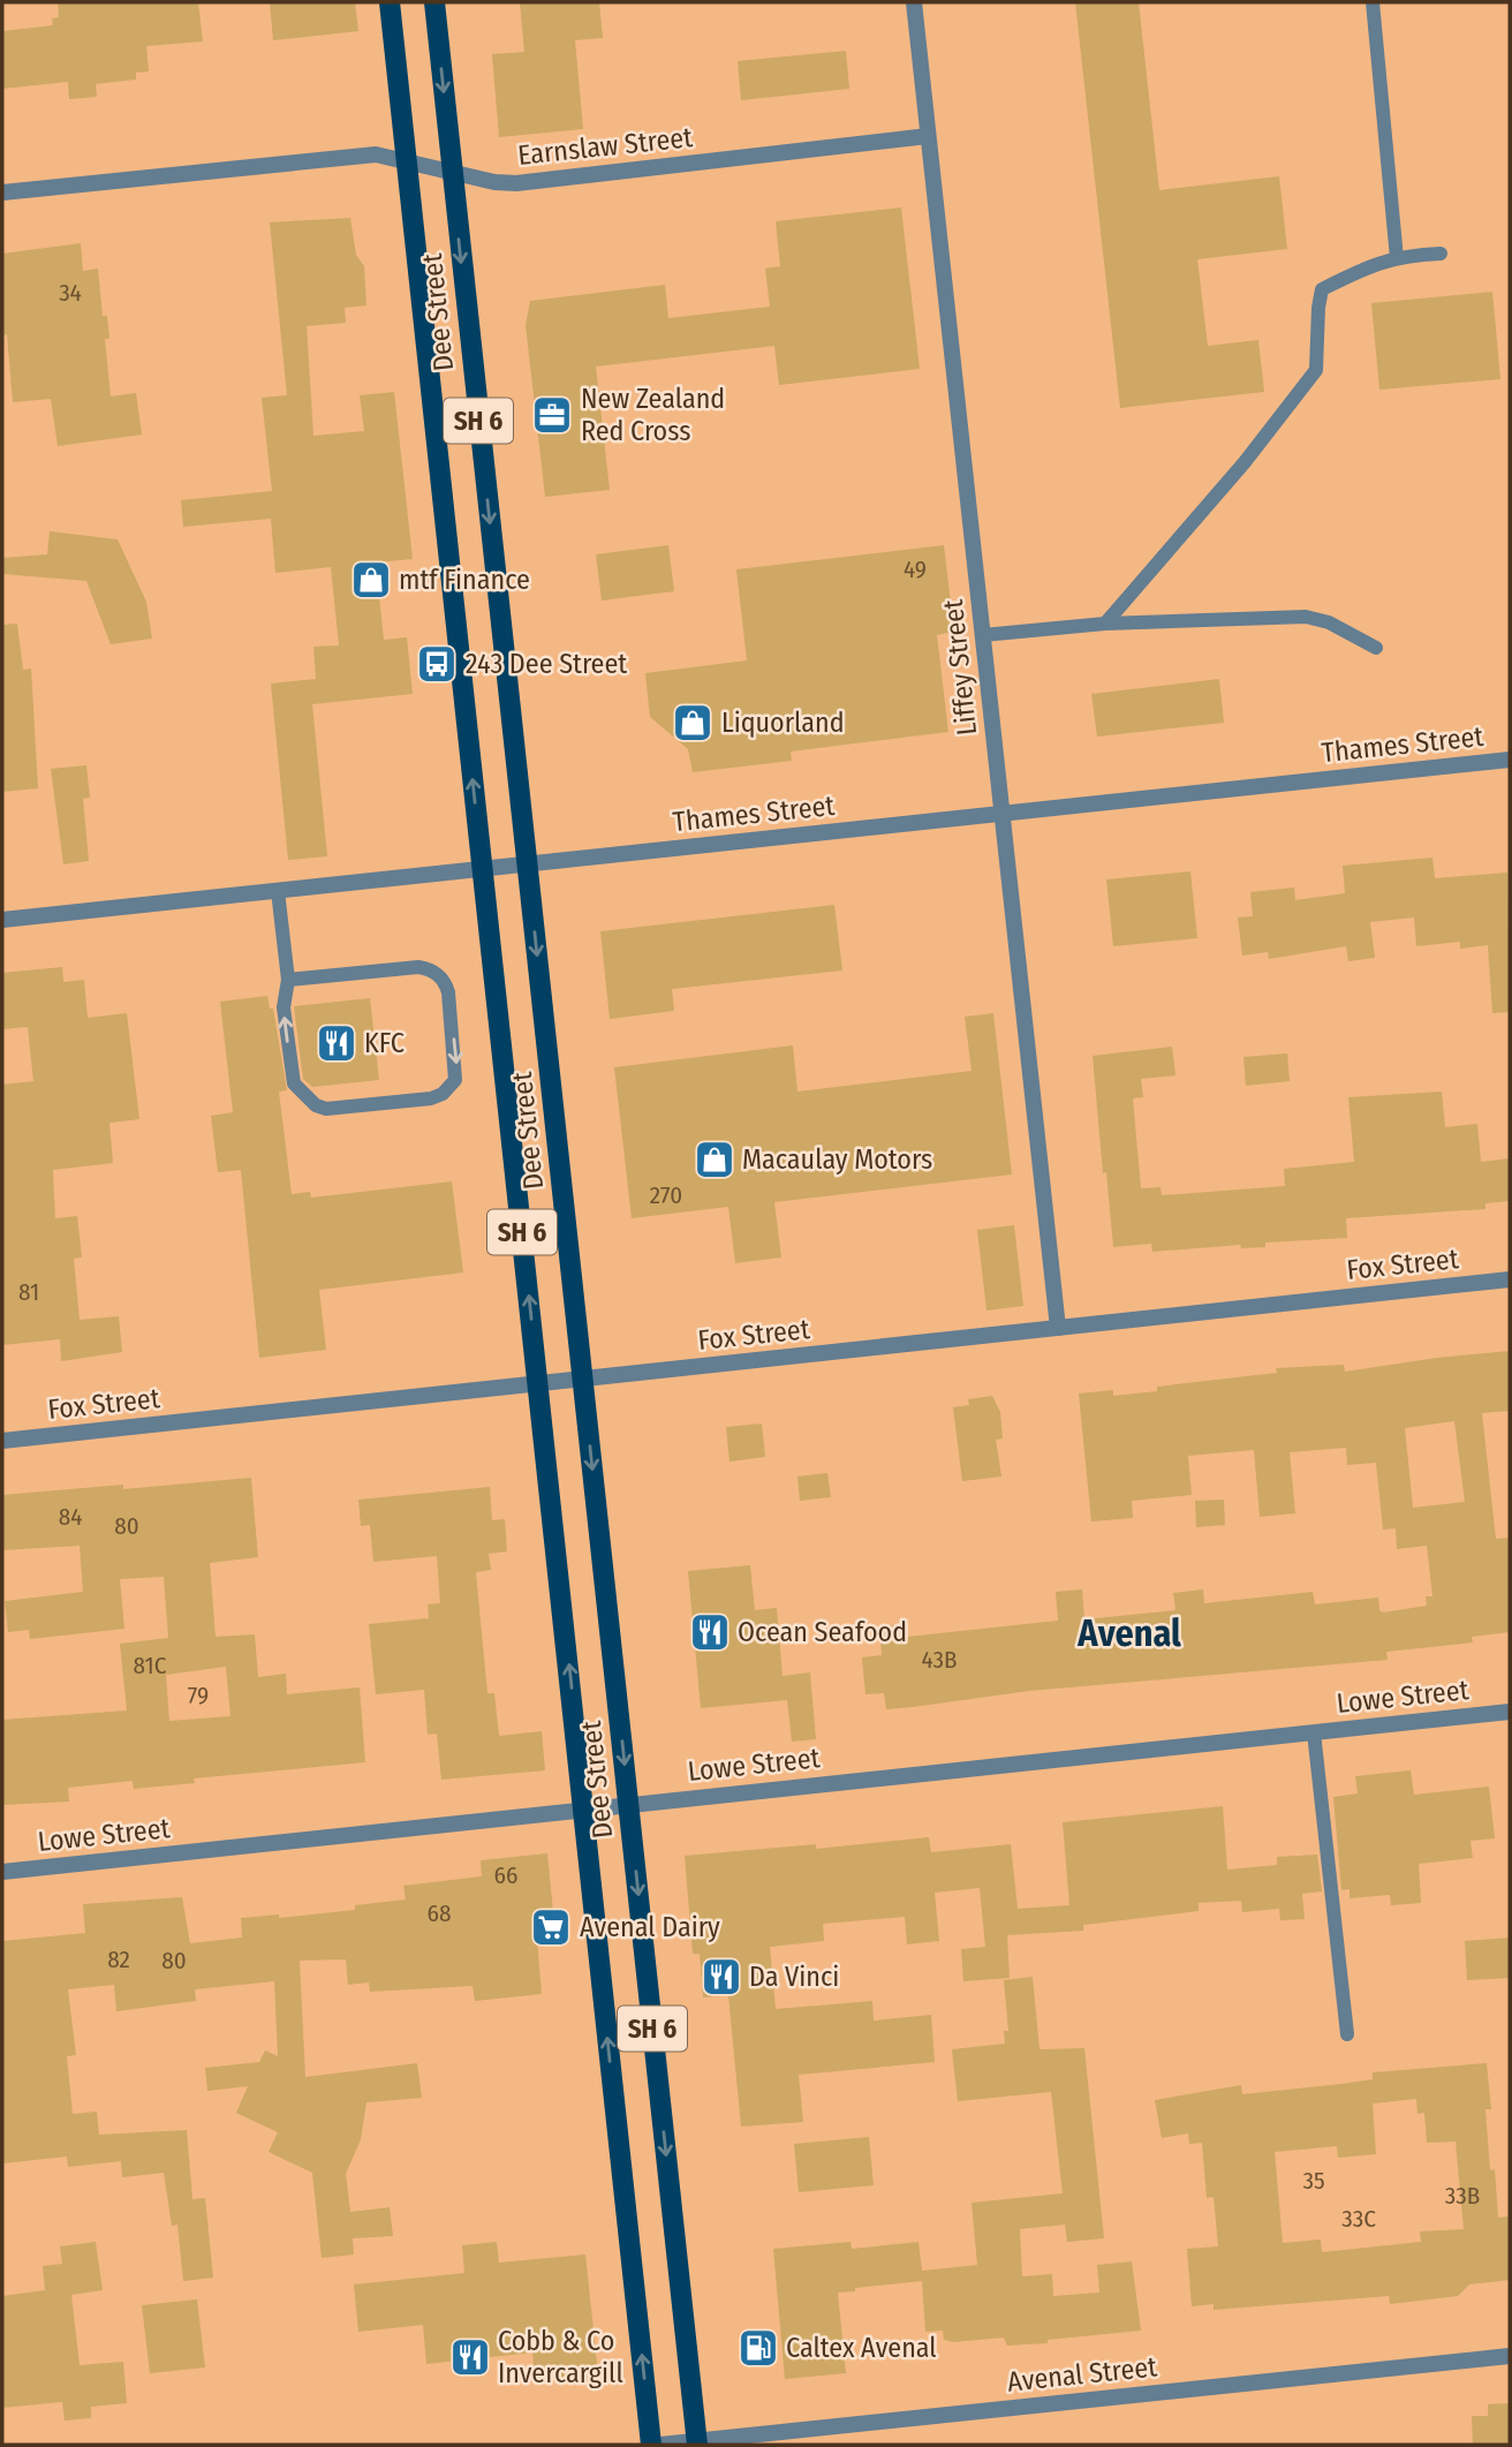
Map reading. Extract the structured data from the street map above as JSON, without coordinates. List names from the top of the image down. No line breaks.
{"streets":{"main road":["Dee Street","SH 6"],"street":["Earnslaw Street","Liffey Street","Thames Street","Fox Street","Lowe Street","Avenal Street"]},"crossings":[["Earnslaw Street","Dee Street"],["Earnslaw Street","Liffey Street"],["Dee Street","Thames Street"],["Dee Street","Fox Street"],["Dee Street","Lowe Street"],["Dee Street","Avenal Street"],["Liffey Street","Thames Street"],["Liffey Street","Fox Street"]],"districts":["Avenal"],"places":{"office":["New Zealand Red Cross"],"shop":["mtf Finance","Liquorland","Macaulay Motors"],"bus stop":["243 Dee Street"],"restaurant":["KFC","Ocean Seafood","Da Vinci","Cobb & Co Invercargill"],"supermarket":["Avenal Dairy"],"fuel station":["Caltex Avenal"]},"house_numbers":["34","49","270","81","84","80","43B","81C","79","66","68","82","80","35","33B","33C"]}
